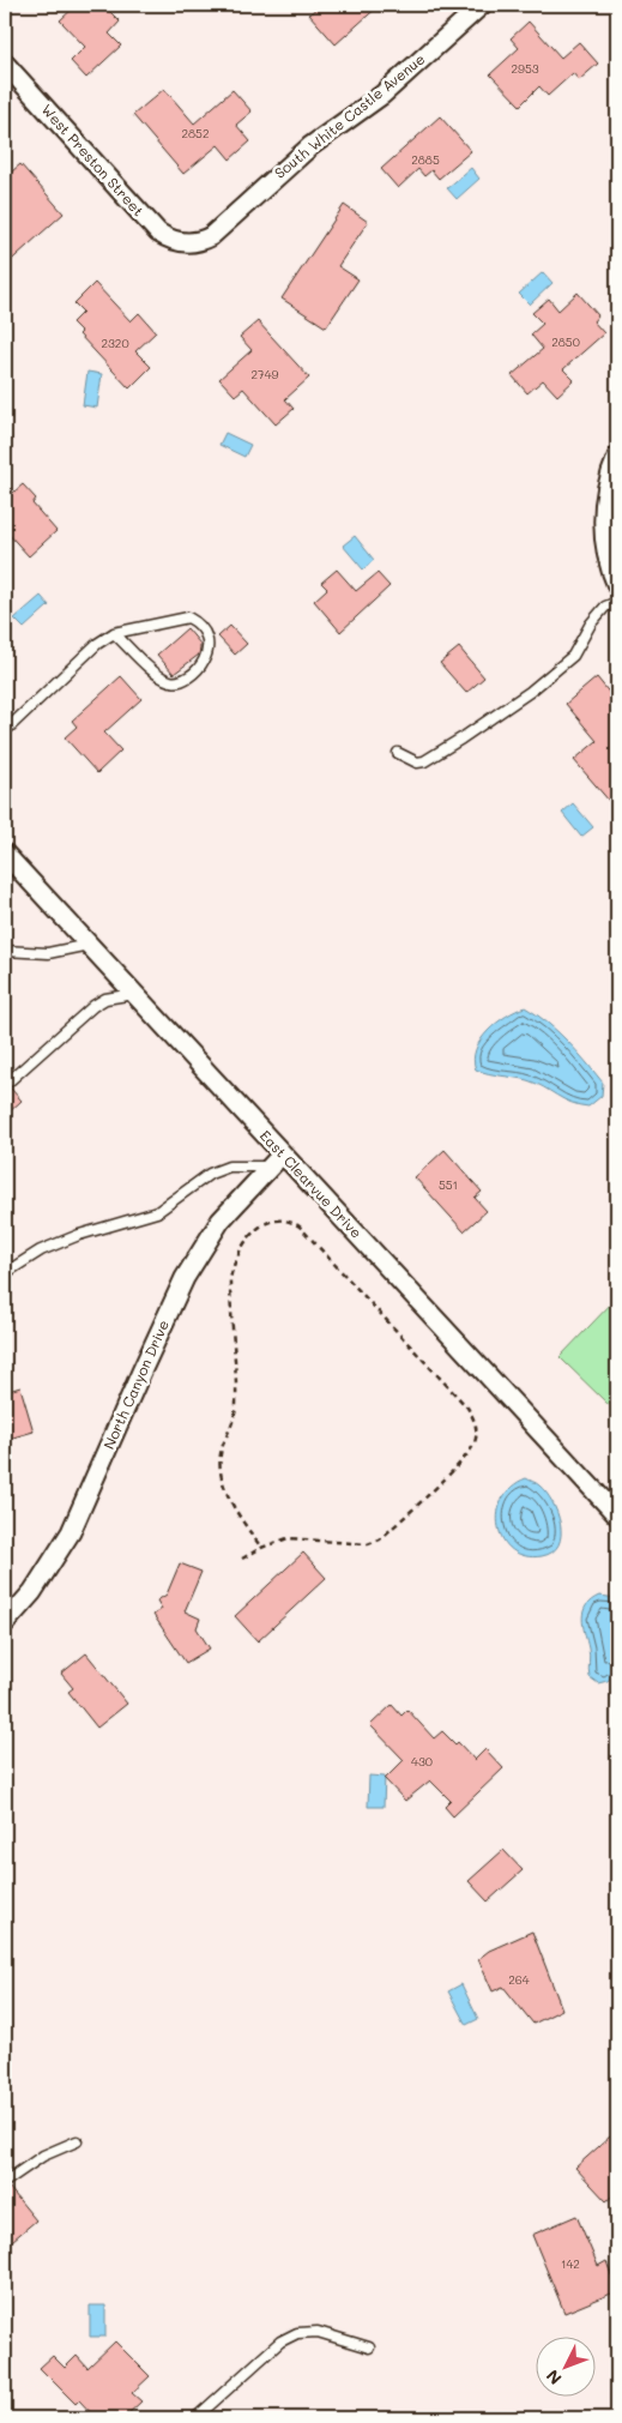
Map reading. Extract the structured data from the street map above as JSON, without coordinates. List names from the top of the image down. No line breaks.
{"streets":{"street":["South White Castle Avenue","West Preston Street","East Clearvue Drive","North Canyon Drive"]},"crossings":[["South White Castle Avenue","West Preston Street"],["East Clearvue Drive","North Canyon Drive"]],"house_numbers":["2953","2852","2885","2850","2320","2749","551","430","264","142"],"north":"bottom left"}
